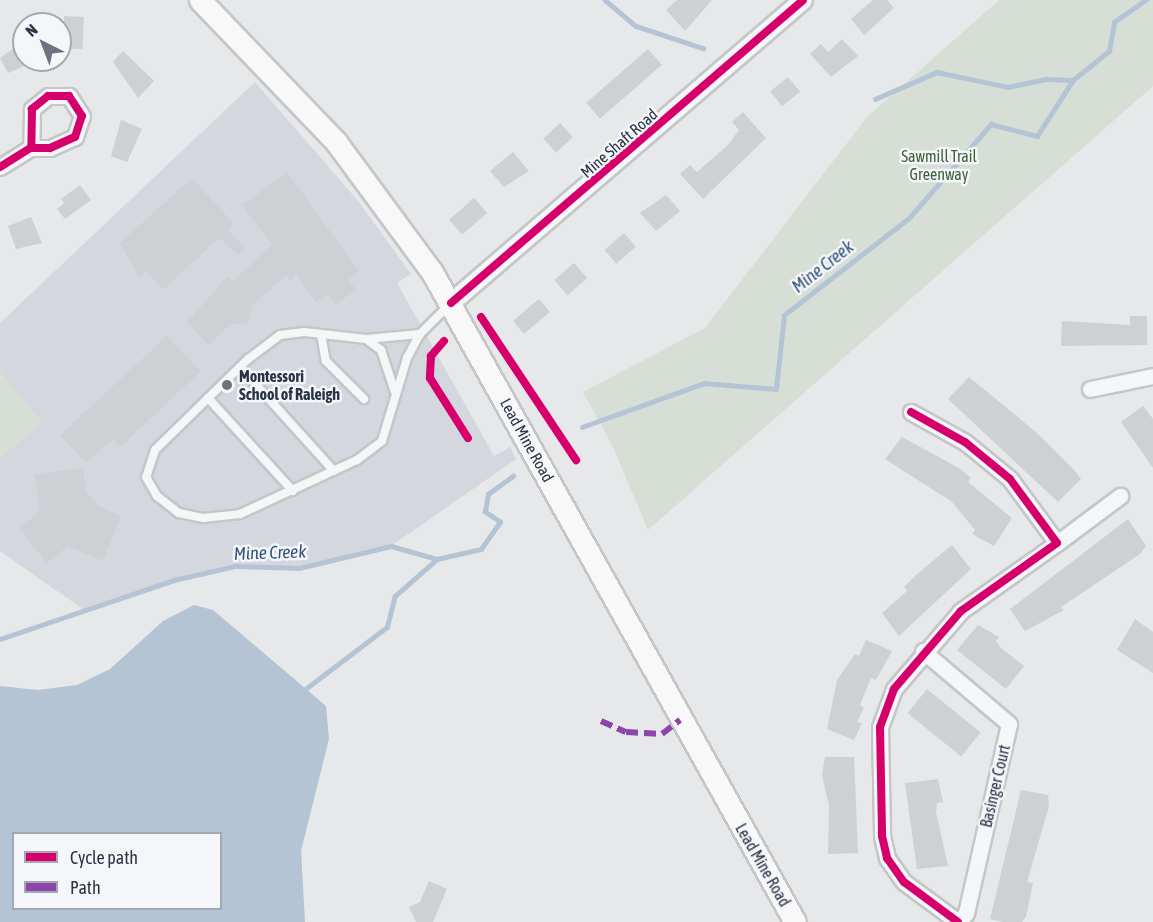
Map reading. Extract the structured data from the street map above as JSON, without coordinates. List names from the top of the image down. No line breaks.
{"streets":{"main road":["Lead Mine Road"],"street":["Mine Shaft Road","Basinger Court"]},"crossings":[["Mine Shaft Road","Lead Mine Road"]],"water":["Mine Creek"],"parks":["Sawmill Trail Greenway"],"places":["Montessori School of Raleigh"],"legend":["Cycle path","Path"],"north":"top left"}
